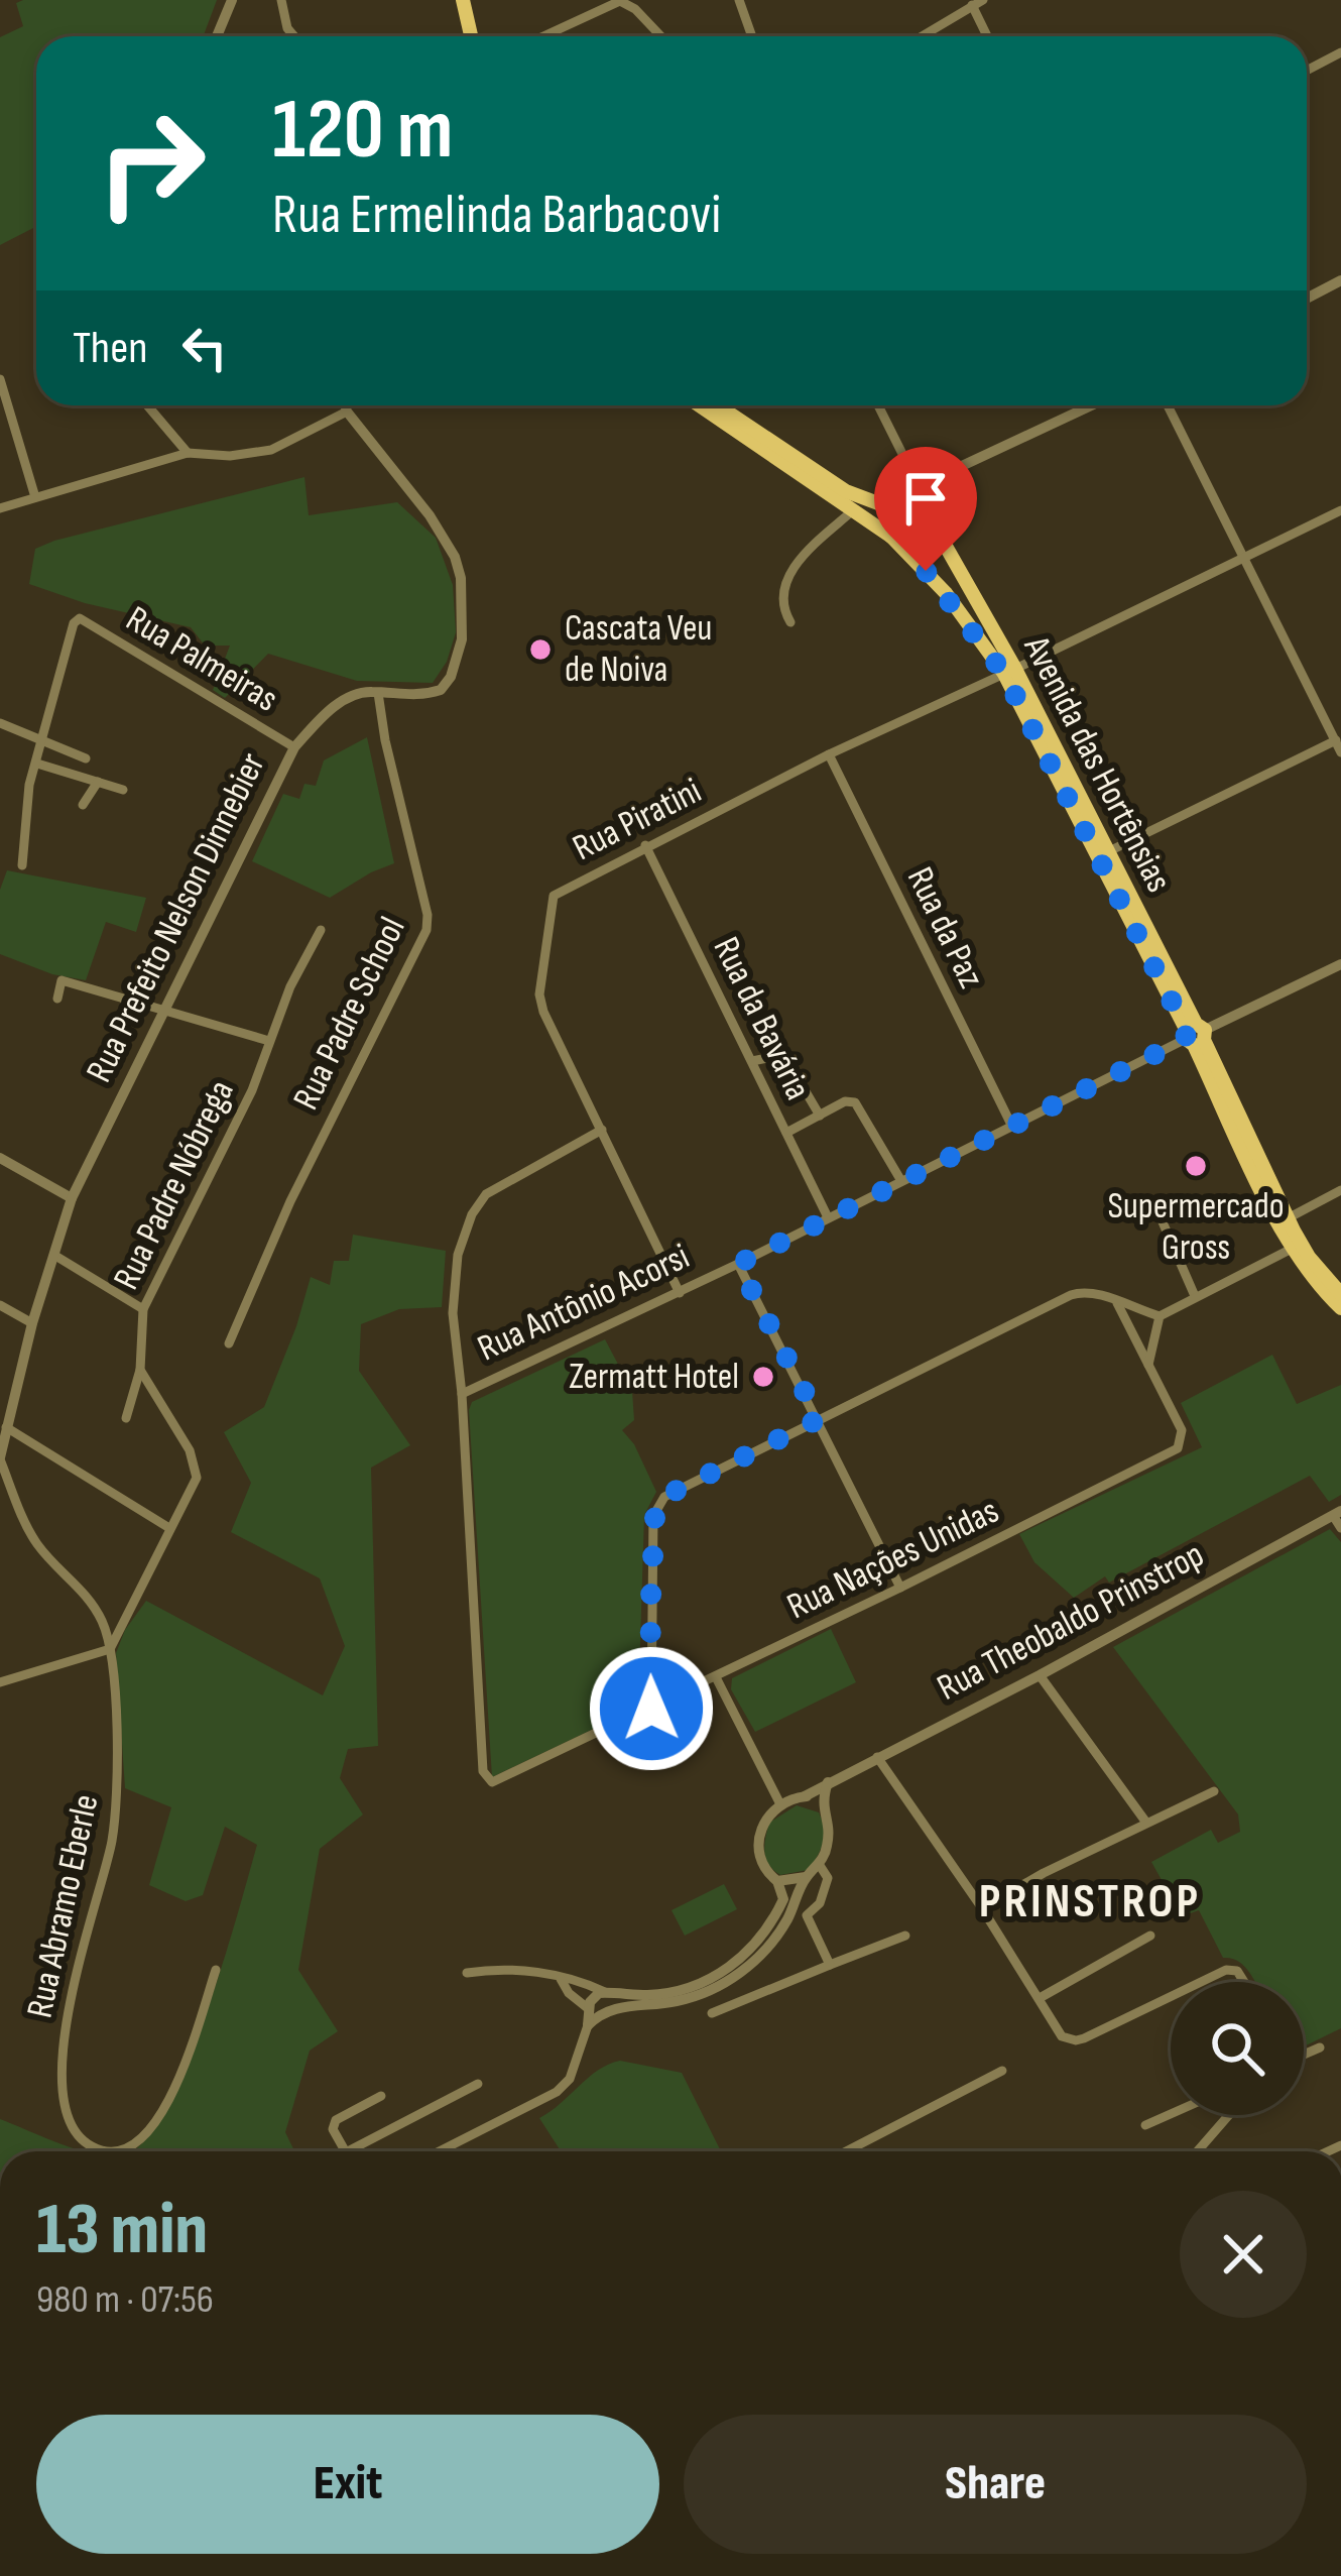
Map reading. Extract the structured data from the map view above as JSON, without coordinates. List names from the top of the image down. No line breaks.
{"streets":{"main road":["Avenida das Hortênsias"],"street":["Rua Palmeiras","Rua Piratini","Rua Prefeito Nelson Dinnebier","Rua da Paz","Rua Padre School","Rua da Bavária","Rua Padre Nóbrega","Rua Antônio Acorsi","Rua Nações Unidas","Rua Theobaldo Prinstrop","Rua Abramo Eberle"]},"crossings":[["Rua Palmeiras","Rua Prefeito Nelson Dinnebier"],["Avenida das Hortênsias","Rua Piratini"],["Avenida das Hortênsias","Rua Antônio Acorsi"],["Rua Piratini","Rua da Paz"],["Rua Piratini","Rua da Bavária"],["Rua Piratini","Rua Antônio Acorsi"],["Rua Prefeito Nelson Dinnebier","Rua Padre School"],["Rua Prefeito Nelson Dinnebier","Rua Abramo Eberle"],["Rua da Paz","Rua Antônio Acorsi"],["Rua da Bavária","Rua Antônio Acorsi"],["Rua Antônio Acorsi","Rua Nações Unidas"]],"districts":["PRINSTROP"],"places":["Cascata Veu de Noiva","Supermercado Gross","Zermatt Hotel"],"page":{"turn":["120 m","Rua Ermelinda Barbacovi"],"then":"Then","heading":["13 min","980 m · 07:56"],"buttons":["Exit","Share"]}}
